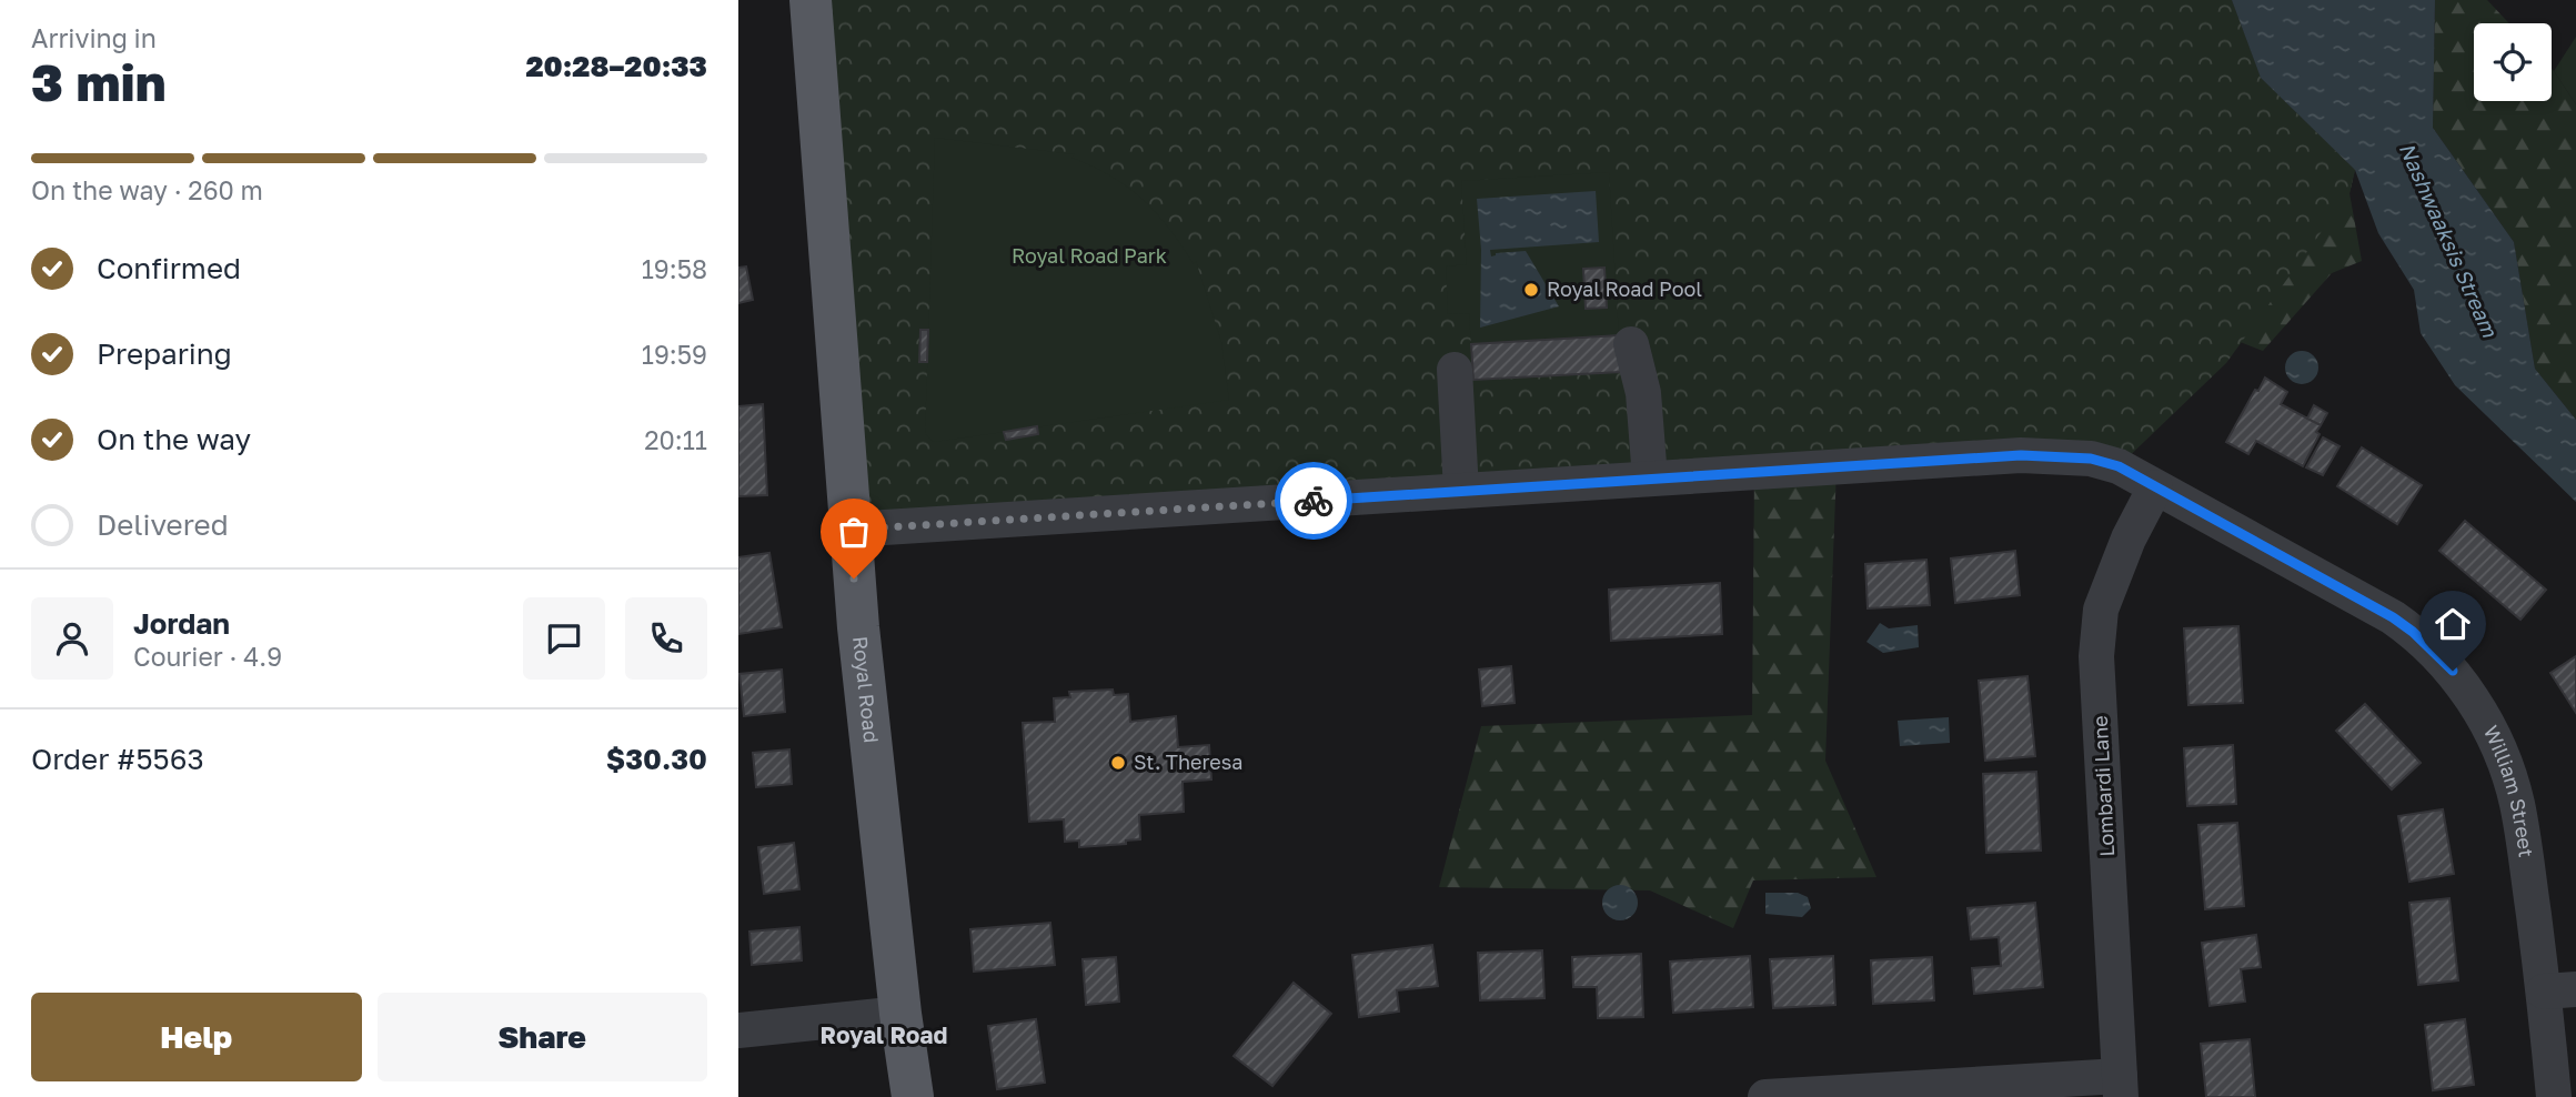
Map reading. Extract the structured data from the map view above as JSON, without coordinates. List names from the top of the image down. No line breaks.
{"streets":{"main road":["Royal Road"],"street":["Lombardi Lane","William Street"]},"crossings":[["Royal Road","William Street"],["Lombardi Lane","William Street"]],"districts":["Royal Road"],"water":["Nashwaaksis Stream"],"parks":["Royal Road Park"],"places":["Royal Road Pool","St. Theresa"],"page":{"heading":["3 min","Arriving in","20:28–20:33"],"panel":["Jordan","Courier · 4.9","Order #5563","$30.30"],"bar":"On the way · 260 m","list":[["Confirmed","19:58"],["Preparing","19:59"],["On the way","20:11"],"Delivered"],"buttons":["Help","Share"]}}
